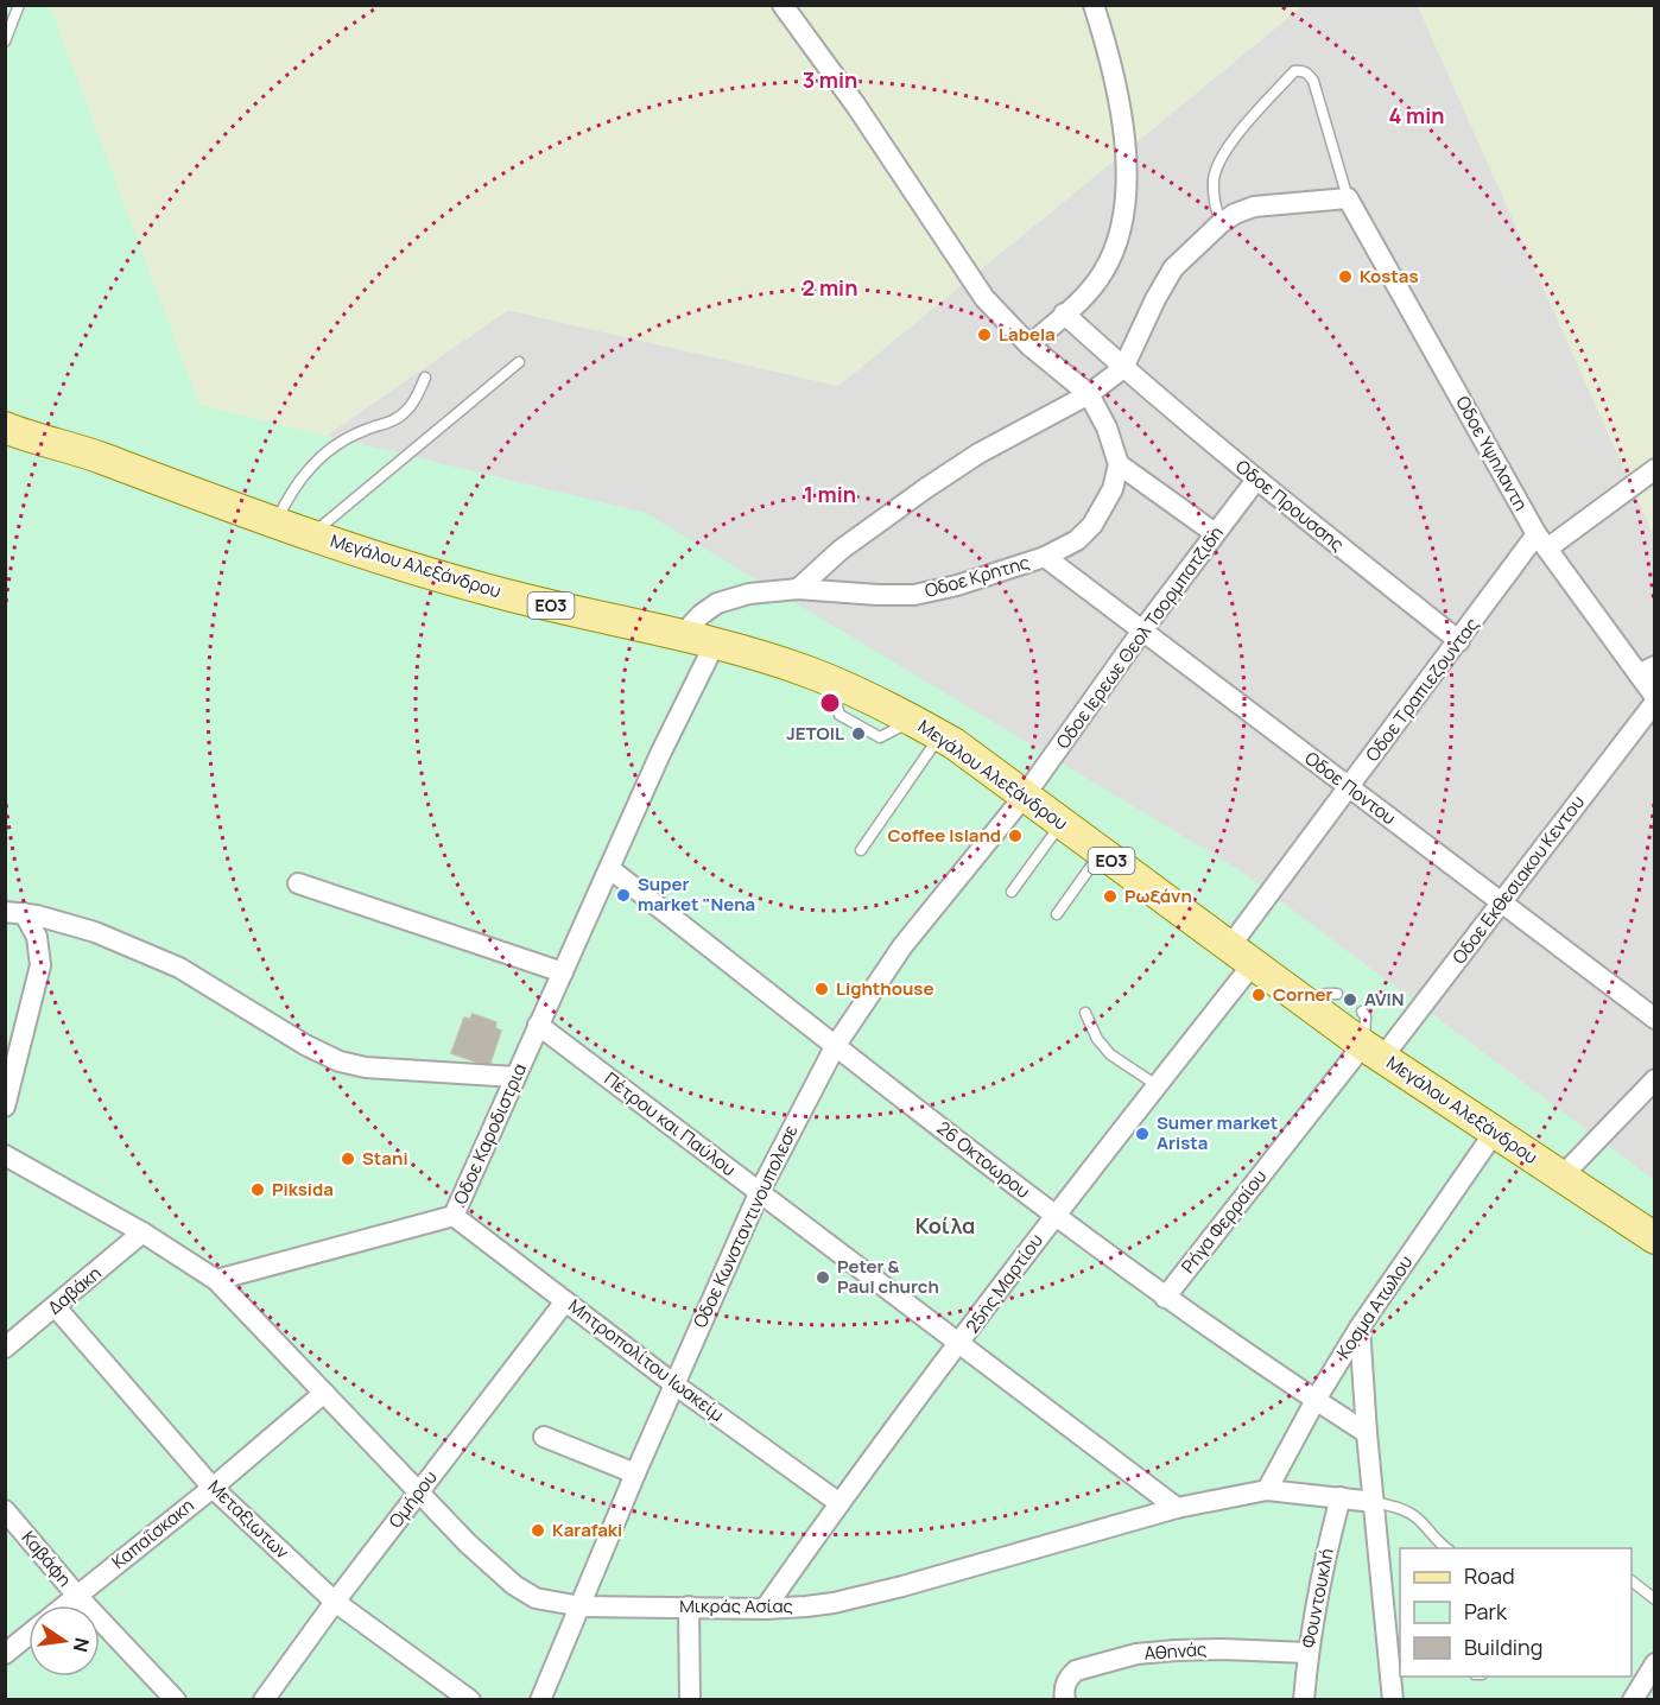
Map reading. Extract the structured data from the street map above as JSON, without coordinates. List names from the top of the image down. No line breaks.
{"streets":{"main road":["Μεγάλου Αλεξάνδρου","ΕΟ3"],"street":["Oδοε Υψηλαντη","Oδοε Προυσσης","Oδοε Κρητης","Oδοε Ιερεωε Θεολ Τσορμπατζιδη","Oδοε Τραπιεζουντας","Oδοε Ποντου","Oδοε Εκθεσιακου Κεντου","Πέτρου και Παύλου","Oδοε Καροδιστρια","26 Οκτοωρου","Ρήγα Φερραίου","Oδοε Κωνσταντινουπολεσε","25ης Μαρτίου","Δαβάκη","Κοσμα Ατωλου","Μητροπολίτου Ιωακείμ","Ομήρου","Μεταξιωτων","Καπαΐσκακη","Καβάφη","Φουντουκλή","Μικράς Ασίας","Αθηνάς"]},"crossings":[["Oδοε Υψηλαντη","Oδοε Τραπιεζουντας"],["Oδοε Υψηλαντη","Oδοε Εκθεσιακου Κεντου"],["Oδοε Προυσσης","Oδοε Ιερεωε Θεολ Τσορμπατζιδη"],["Oδοε Προυσσης","Oδοε Τραπιεζουντας"],["Μεγάλου Αλεξάνδρου","Oδοε Κρητης"],["Μεγάλου Αλεξάνδρου","ΕΟ3"],["Μεγάλου Αλεξάνδρου","Oδοε Ιερεωε Θεολ Τσορμπατζιδη"],["Μεγάλου Αλεξάνδρου","Oδοε Τραπιεζουντας"],["Μεγάλου Αλεξάνδρου","Oδοε Εκθεσιακου Κεντου"],["Μεγάλου Αλεξάνδρου","Oδοε Καροδιστρια"],["Μεγάλου Αλεξάνδρου","Ρήγα Φερραίου"],["Μεγάλου Αλεξάνδρου","Oδοε Κωνσταντινουπολεσε"],["Μεγάλου Αλεξάνδρου","25ης Μαρτίου"],["Μεγάλου Αλεξάνδρου","Κοσμα Ατωλου"],["Oδοε Κρητης","Oδοε Ποντου"],["Oδοε Ιερεωε Θεολ Τσορμπατζιδη","Oδοε Ποντου"],["Oδοε Ιερεωε Θεολ Τσορμπατζιδη","Oδοε Κωνσταντινουπολεσε"],["Oδοε Τραπιεζουντας","Oδοε Ποντου"],["Oδοε Τραπιεζουντας","25ης Μαρτίου"],["Oδοε Ποντου","Oδοε Εκθεσιακου Κεντου"],["Oδοε Εκθεσιακου Κεντου","Ρήγα Φερραίου"],["Πέτρου και Παύλου","Oδοε Καροδιστρια"],["Πέτρου και Παύλου","Oδοε Κωνσταντινουπολεσε"],["Πέτρου και Παύλου","25ης Μαρτίου"],["Πέτρου και Παύλου","Μικράς Ασίας"],["Oδοε Καροδιστρια","26 Οκτοωρου"],["Oδοε Καροδιστρια","Μητροπολίτου Ιωακείμ"],["Oδοε Καροδιστρια","Μικράς Ασίας"],["26 Οκτοωρου","Ρήγα Φερραίου"],["26 Οκτοωρου","Oδοε Κωνσταντινουπολεσε"],["26 Οκτοωρου","25ης Μαρτίου"],["26 Οκτοωρου","Κοσμα Ατωλου"],["Oδοε Κωνσταντινουπολεσε","Μητροπολίτου Ιωακείμ"],["Oδοε Κωνσταντινουπολεσε","Μικράς Ασίας"],["25ης Μαρτίου","Μητροπολίτου Ιωακείμ"],["25ης Μαρτίου","Μικράς Ασίας"],["Δαβάκη","Μεταξιωτων"],["Κοσμα Ατωλου","Μικράς Ασίας"],["Μητροπολίτου Ιωακείμ","Ομήρου"],["Ομήρου","Μεταξιωτων"],["Ομήρου","Μικράς Ασίας"],["Μεταξιωτων","Καπαΐσκακη"],["Καπαΐσκακη","Καβάφη"],["Καπαΐσκακη","Μικράς Ασίας"],["Φουντουκλή","Μικράς Ασίας"],["Φουντουκλή","Αθηνάς"]],"districts":["Κοίλα"],"places":["Kostas","Labela","JETOIL","Coffee Island","Super market \"Nena","Ρωξάνη","Lighthouse","Corner","AVIN","Sumer market Arista","Stani","Piksida","Peter & Paul church","Karafaki"],"legend":["Road","Park","Building"],"north":"right","rings":["3 min","4 min","2 min","1 min"]}
